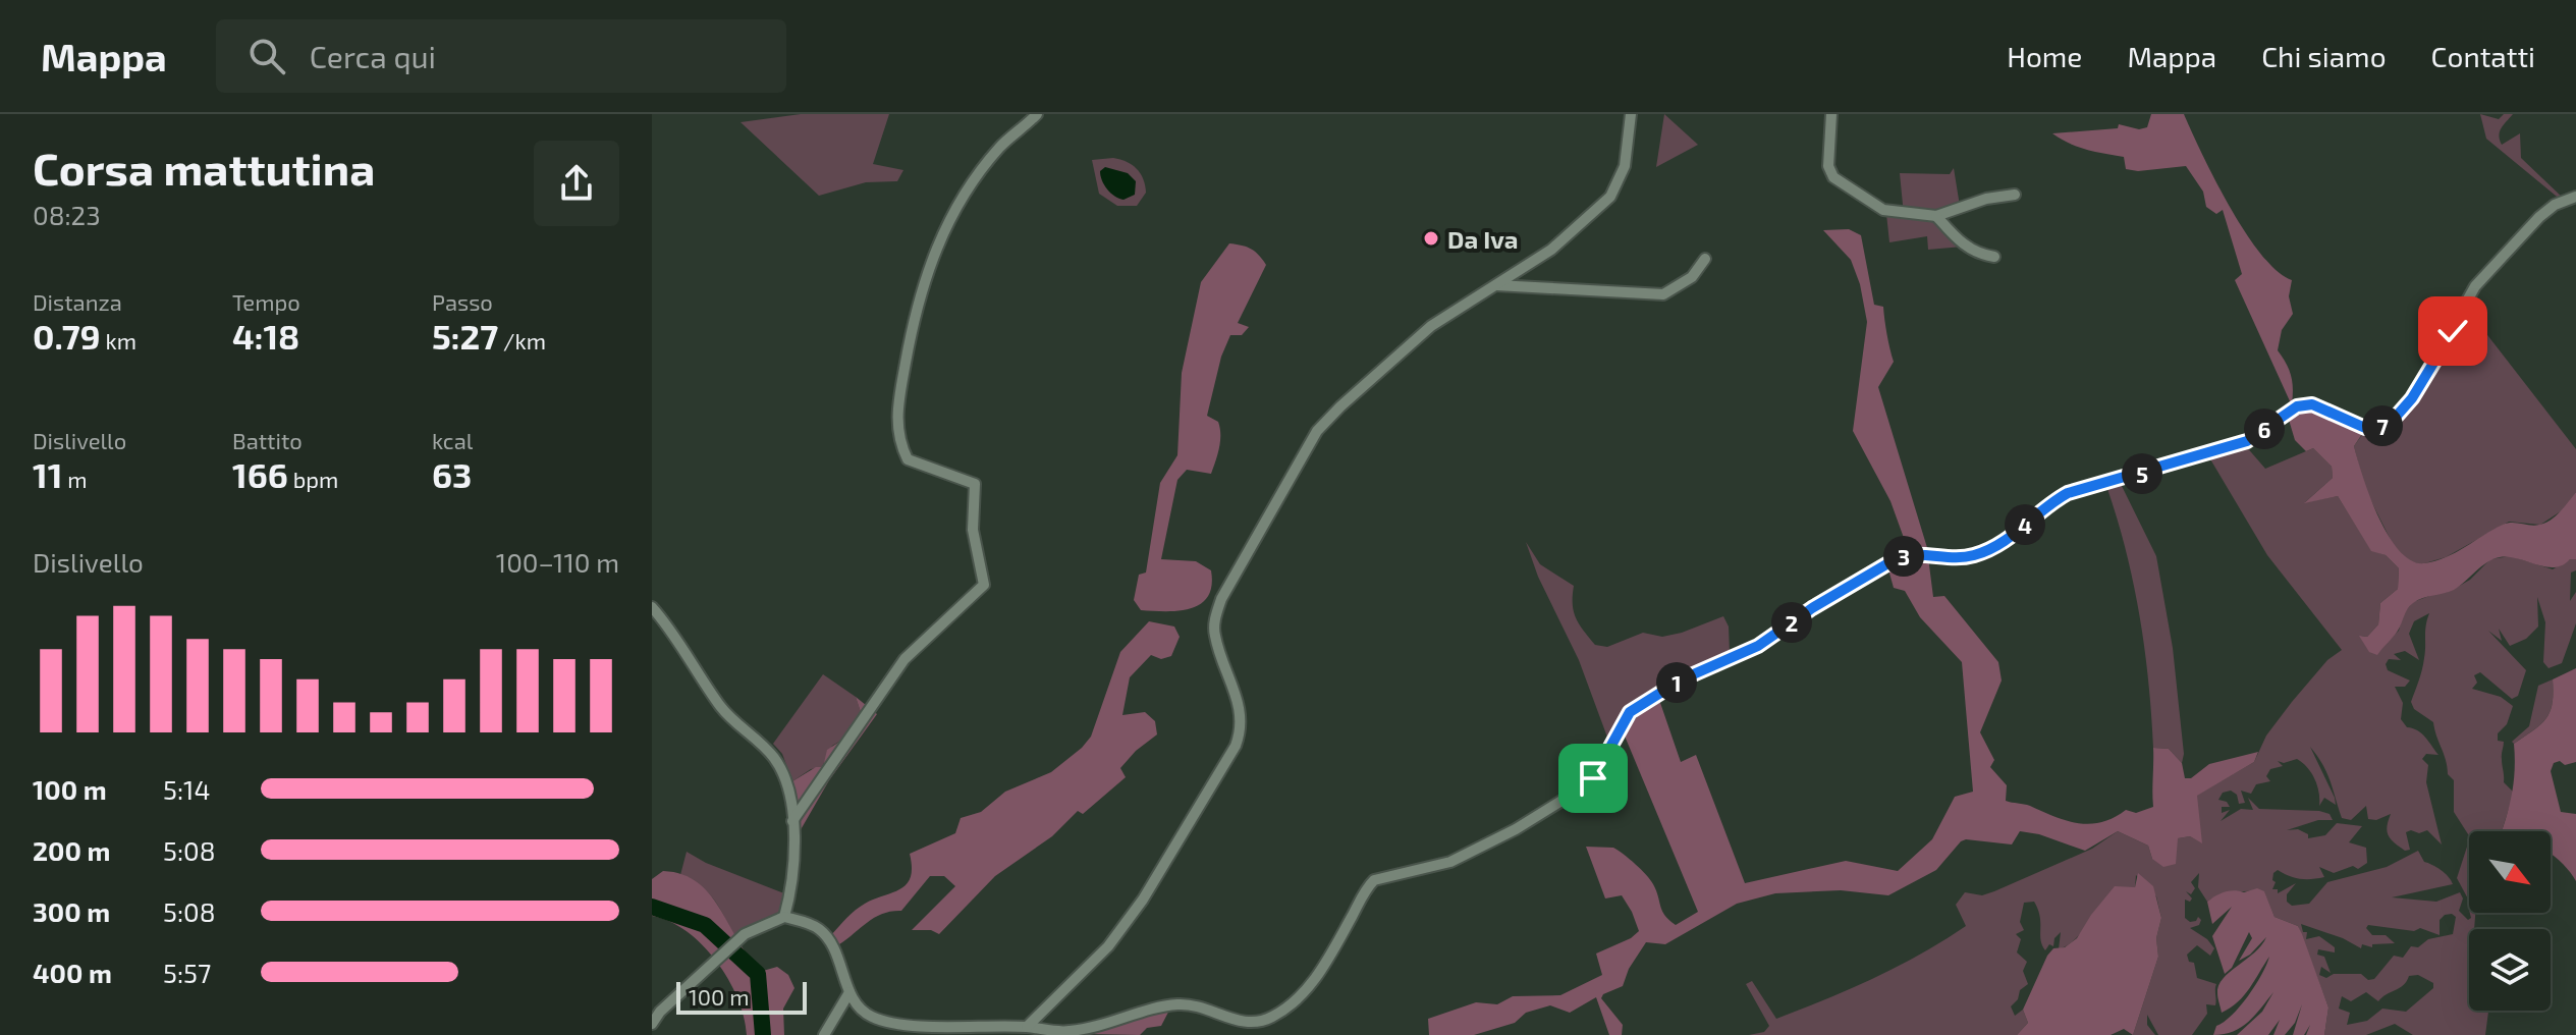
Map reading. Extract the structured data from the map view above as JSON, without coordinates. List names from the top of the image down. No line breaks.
{"places":["Da Iva"],"scale_bar":"100 m","north":"bottom right","page":{"header":"Mappa","search":"Cerca qui","nav":["Home","Mappa","Chi siamo","Contatti"],"heading":["Corsa mattutina","08:23"],"stats":[["Distanza","0.79 km"],["Tempo","4:18"],["Passo","5:27 /km"],["Dislivello","11 m"],["Battito","166 bpm"],["kcal","63"]],"pins":["7","6","5","4","3","2","1"],"chart":["Dislivello","100–110 m"],"list":[{"name":"100 m","note":"5:14"},{"name":"200 m","note":"5:08"},{"name":"300 m","note":"5:08"},{"name":"400 m","note":"5:57"}],"scale":"100 m"}}
